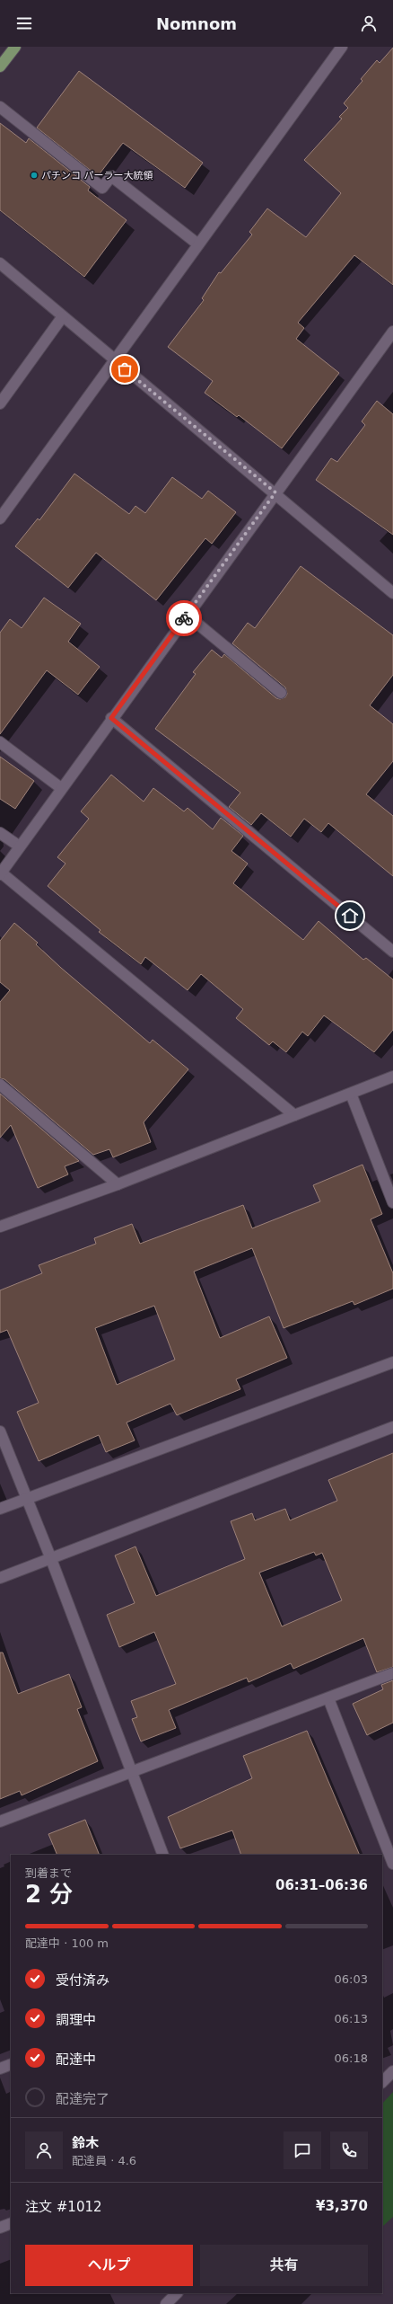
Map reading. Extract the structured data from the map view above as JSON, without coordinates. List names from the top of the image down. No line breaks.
{"places":["パチンコ パーラー大統領"],"page":{"header":"Nomnom","heading":["2 分","到着まで","06:31–06:36"],"panel":["鈴木","配達員 · 4.6","注文 #1012","¥3,370"],"bar":"配達中 · 100 m","list":[["受付済み","06:03"],["調理中","06:13"],["配達中","06:18"],"配達完了"],"buttons":["ヘルプ","共有"]}}
